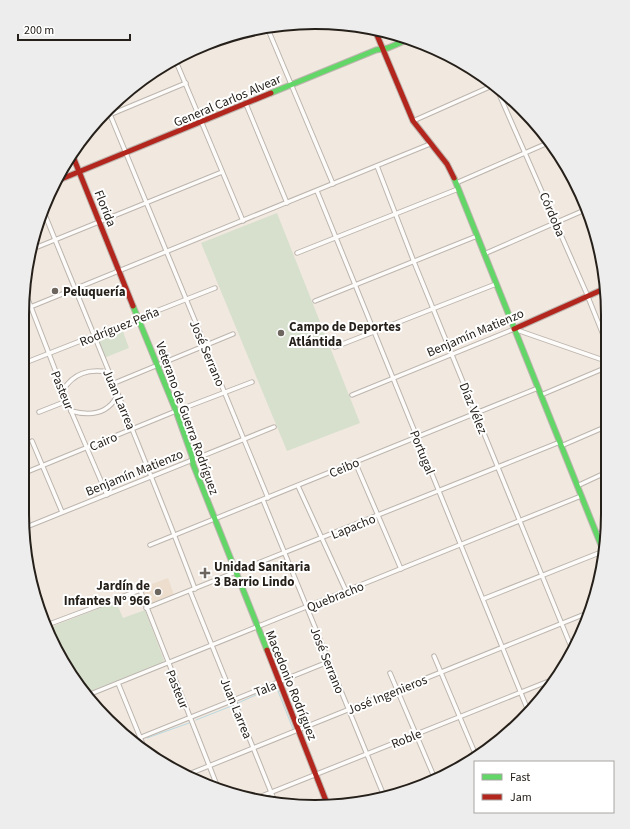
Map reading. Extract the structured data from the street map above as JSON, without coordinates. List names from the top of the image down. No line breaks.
{"streets":{"street":["General Carlos Alvear","Florida","Córdoba","Rodríguez Peña","Benjamín Matienzo","José Serrano","Pasteur","Juan Larrea","Díaz Vélez","Veterano de Guerra Rodríguez","Cairo","Portugal","Ceibo","Lapacho","Quebracho","Macedonio Rodríguez","Tala","José Ingenieros","Roble"]},"crossings":[["General Carlos Alvear","Florida"],["General Carlos Alvear","José Serrano"],["Florida","Veterano de Guerra Rodríguez"],["Córdoba","Benjamín Matienzo"],["Rodríguez Peña","José Serrano"],["Rodríguez Peña","Pasteur"],["Rodríguez Peña","Juan Larrea"],["Rodríguez Peña","Veterano de Guerra Rodríguez"],["Benjamín Matienzo","José Serrano"],["Benjamín Matienzo","Pasteur"],["Benjamín Matienzo","Juan Larrea"],["Benjamín Matienzo","Díaz Vélez"],["Benjamín Matienzo","Veterano de Guerra Rodríguez"],["Benjamín Matienzo","Portugal"],["José Serrano","Cairo"],["José Serrano","Ceibo"],["José Serrano","Lapacho"],["José Serrano","Quebracho"],["José Serrano","Tala"],["José Serrano","José Ingenieros"],["José Serrano","Roble"],["Pasteur","Juan Larrea"],["Pasteur","Cairo"],["Pasteur","Lapacho"],["Pasteur","Quebracho"],["Pasteur","Tala"],["Pasteur","José Ingenieros"],["Juan Larrea","Cairo"],["Juan Larrea","Ceibo"],["Juan Larrea","Lapacho"],["Juan Larrea","Quebracho"],["Juan Larrea","Tala"],["Juan Larrea","José Ingenieros"],["Juan Larrea","Roble"],["Díaz Vélez","Ceibo"],["Díaz Vélez","Lapacho"],["Díaz Vélez","Quebracho"],["Díaz Vélez","José Ingenieros"],["Veterano de Guerra Rodríguez","Cairo"],["Veterano de Guerra Rodríguez","Ceibo"],["Veterano de Guerra Rodríguez","Lapacho"],["Veterano de Guerra Rodríguez","Macedonio Rodríguez"],["Portugal","Ceibo"],["Portugal","Lapacho"],["Portugal","Quebracho"],["Portugal","José Ingenieros"],["Portugal","Roble"],["Lapacho","Macedonio Rodríguez"],["Quebracho","Macedonio Rodríguez"],["Macedonio Rodríguez","Tala"],["Macedonio Rodríguez","José Ingenieros"],["Macedonio Rodríguez","Roble"]],"places":{"other":["Peluquería","Campo de Deportes Atlántida","Jardín de Infantes N° 966"],"health":["Unidad Sanitaria 3 Barrio Lindo"]},"legend":["Fast","Jam"],"scale_bar":"200 m"}
